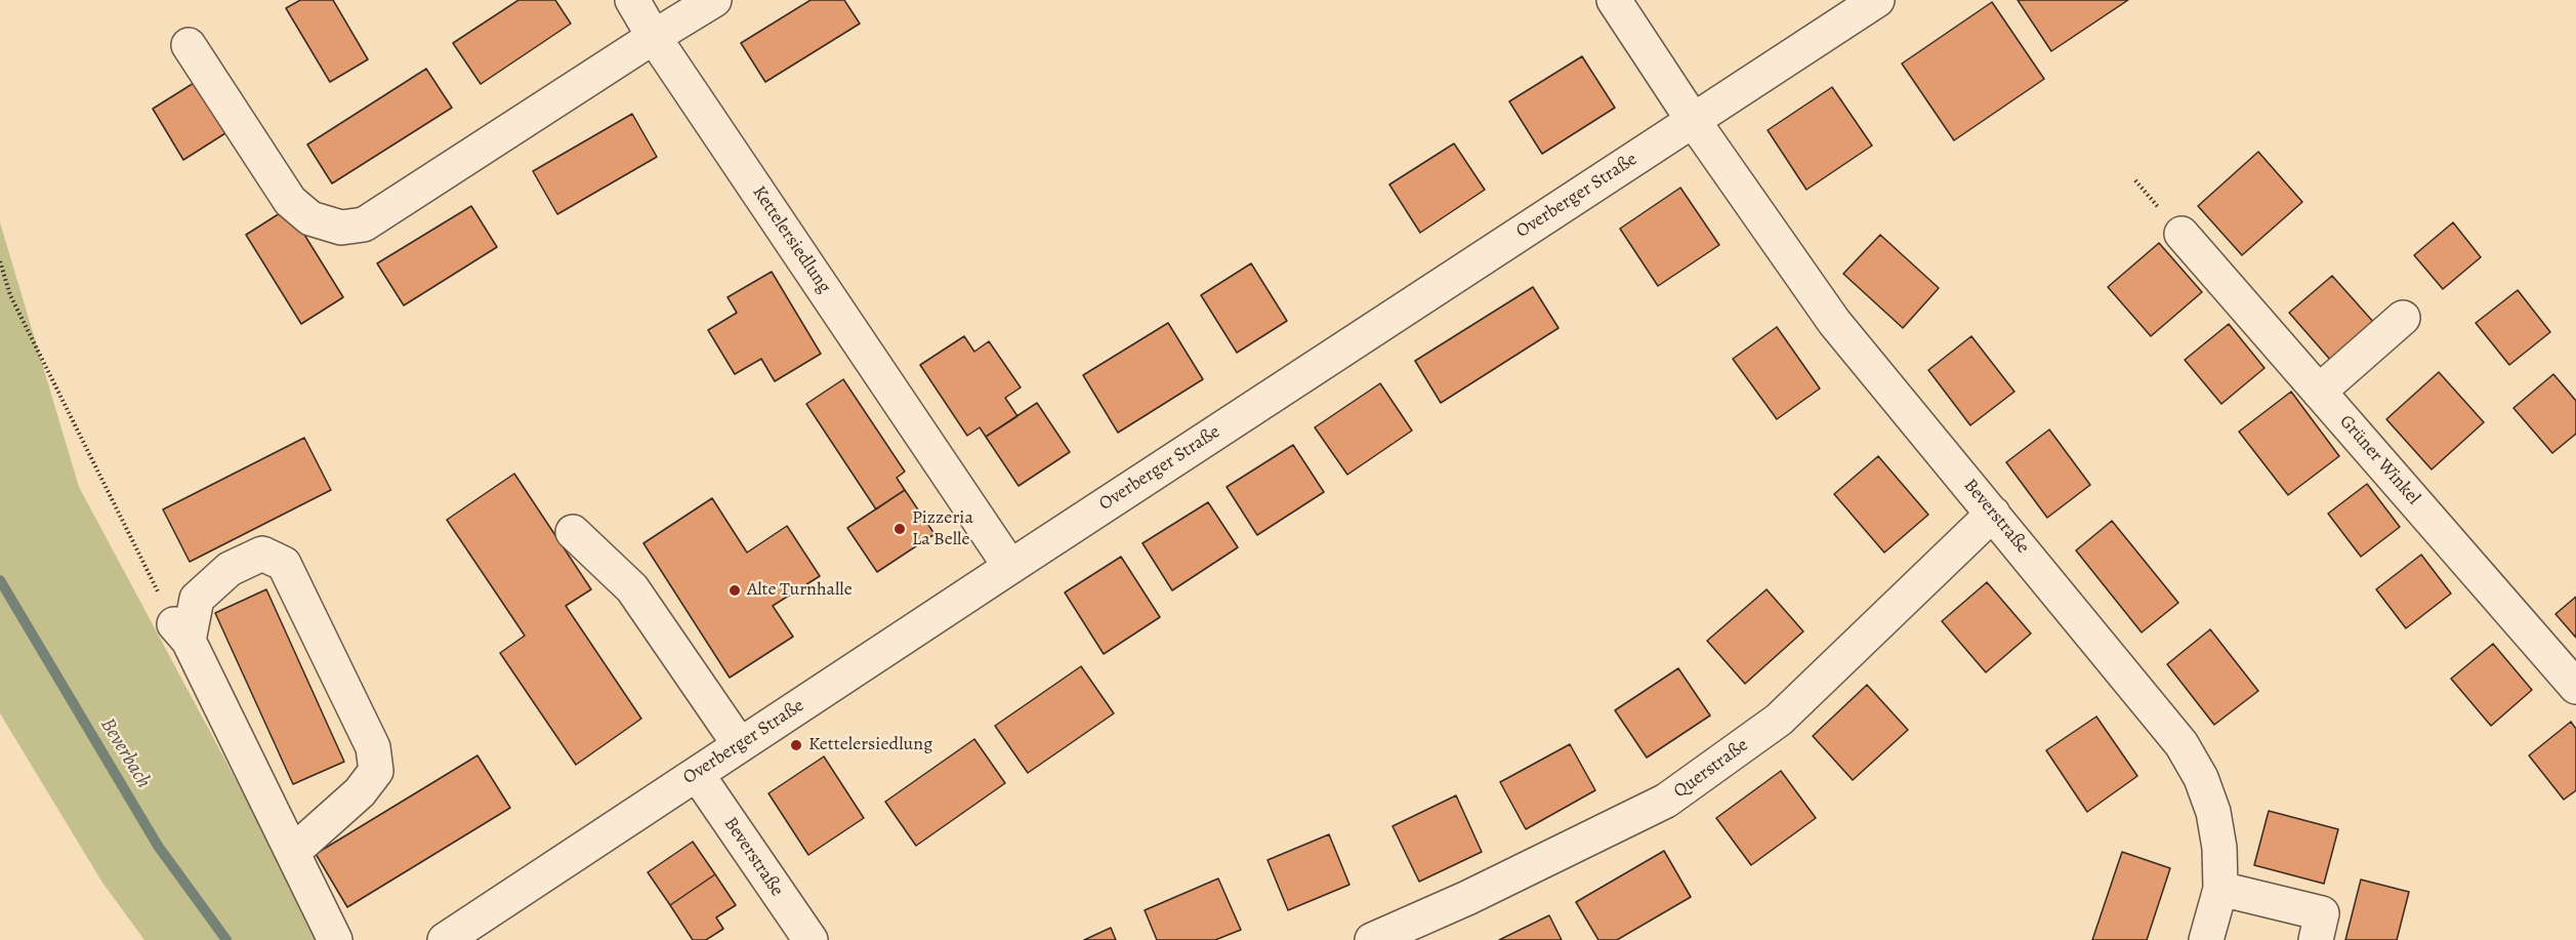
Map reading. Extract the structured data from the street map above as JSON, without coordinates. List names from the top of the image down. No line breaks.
{"streets":{"street":["Overberger Straße","Kettelersiedlung","Grüner Winkel","Beverstraße","Querstraße"]},"crossings":[["Overberger Straße","Kettelersiedlung"],["Overberger Straße","Beverstraße"],["Beverstraße","Querstraße"]],"water":["Beverbach"],"places":["Pizzeria La Belle","Alte Turnhalle","Kettelersiedlung"]}
